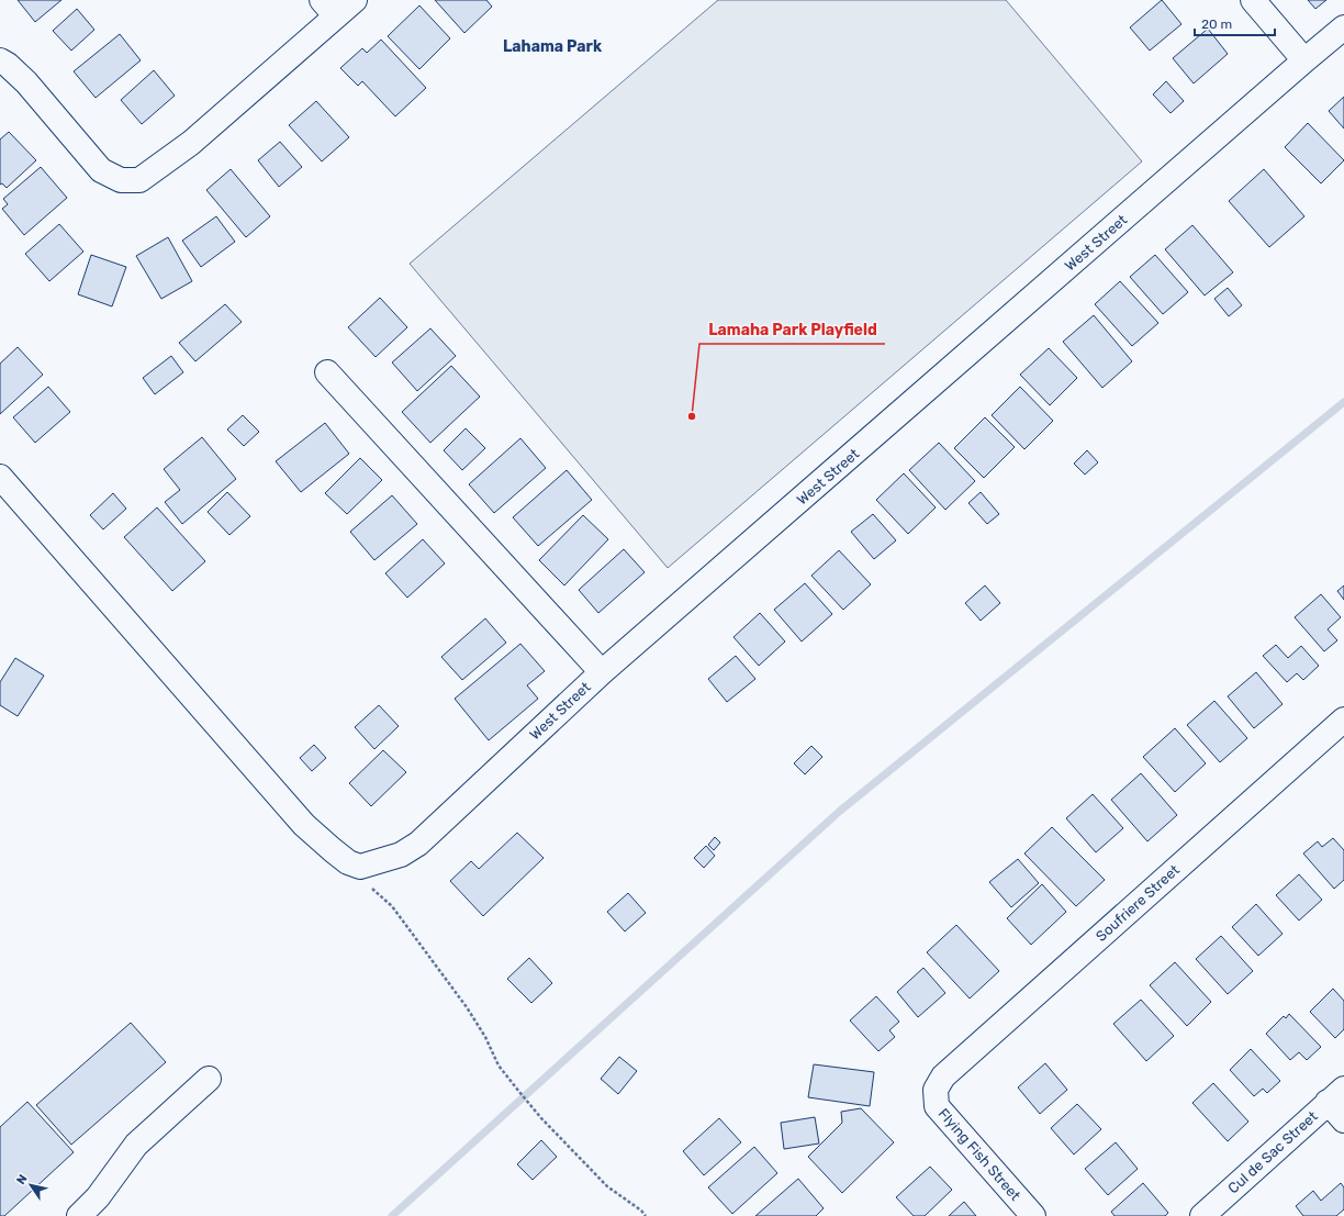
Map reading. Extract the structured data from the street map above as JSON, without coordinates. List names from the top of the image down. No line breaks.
{"streets":{"street":["West Street","Soufriere Street","Cul de Sac Street","Flying Fish Street"]},"crossings":[["Soufriere Street","Flying Fish Street"]],"districts":["Lahama Park"],"places":["Lamaha Park Playfield"],"scale_bar":"20 m","north":"top left"}
